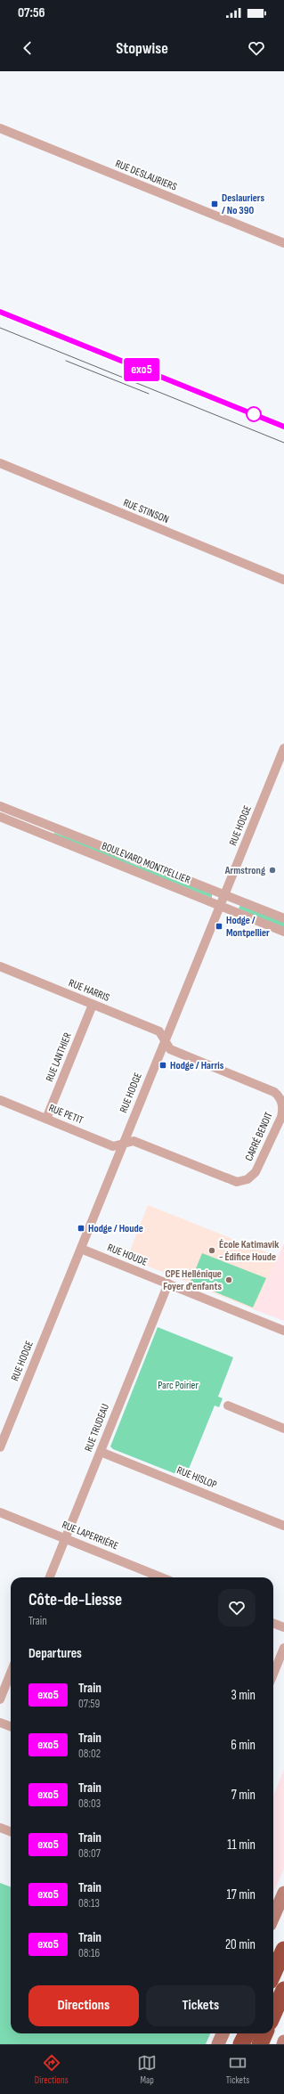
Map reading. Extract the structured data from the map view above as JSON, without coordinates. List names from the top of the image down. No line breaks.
{"streets":{"street":["RUE DESLAURIERS","RUE STINSON","RUE HODGE","BOULEVARD MONTPELLIER","RUE HARRIS","RUE LANTHIER","RUE PETIT","CARRÉ BENOIT","RUE HOUDE","RUE TRUDEAU","RUE HISLOP","RUE LAPERRIÈRE"]},"crossings":[["RUE HODGE","BOULEVARD MONTPELLIER"],["RUE HODGE","RUE HARRIS"],["RUE HODGE","RUE PETIT"],["RUE HODGE","CARRÉ BENOIT"],["RUE HODGE","RUE HOUDE"],["RUE HARRIS","RUE LANTHIER"],["RUE HARRIS","CARRÉ BENOIT"],["RUE LANTHIER","RUE PETIT"],["RUE PETIT","CARRÉ BENOIT"],["RUE HOUDE","RUE TRUDEAU"],["RUE TRUDEAU","RUE HISLOP"],["RUE TRUDEAU","RUE LAPERRIÈRE"]],"parks":["Parc Poirier"],"places":{"transit":["Deslauriers / No 390","Hodge / Montpellier","Hodge / Harris","Hodge / Houde"],"other":["Armstrong","École Katimavik - Édifice Houde","CPE Hellénique Foyer d'enfants"]},"page":{"status":"07:56","header":"Stopwise","on_map":"exo5","heading":[["Côte-de-Liesse","Train"],"Departures"],"list":[{"mark":"exo5","name":"Train","note":"07:59","value":"3 min"},{"mark":"exo5","name":"Train","note":"08:02","value":"6 min"},{"mark":"exo5","name":"Train","note":"08:03","value":"7 min"},{"mark":"exo5","name":"Train","note":"08:07","value":"11 min"},{"mark":"exo5","name":"Train","note":"08:13","value":"17 min"},{"mark":"exo5","name":"Train","note":"08:16","value":"20 min"}],"buttons":["Directions","Tickets"],"tabs":["Directions","Map","Tickets"]}}
